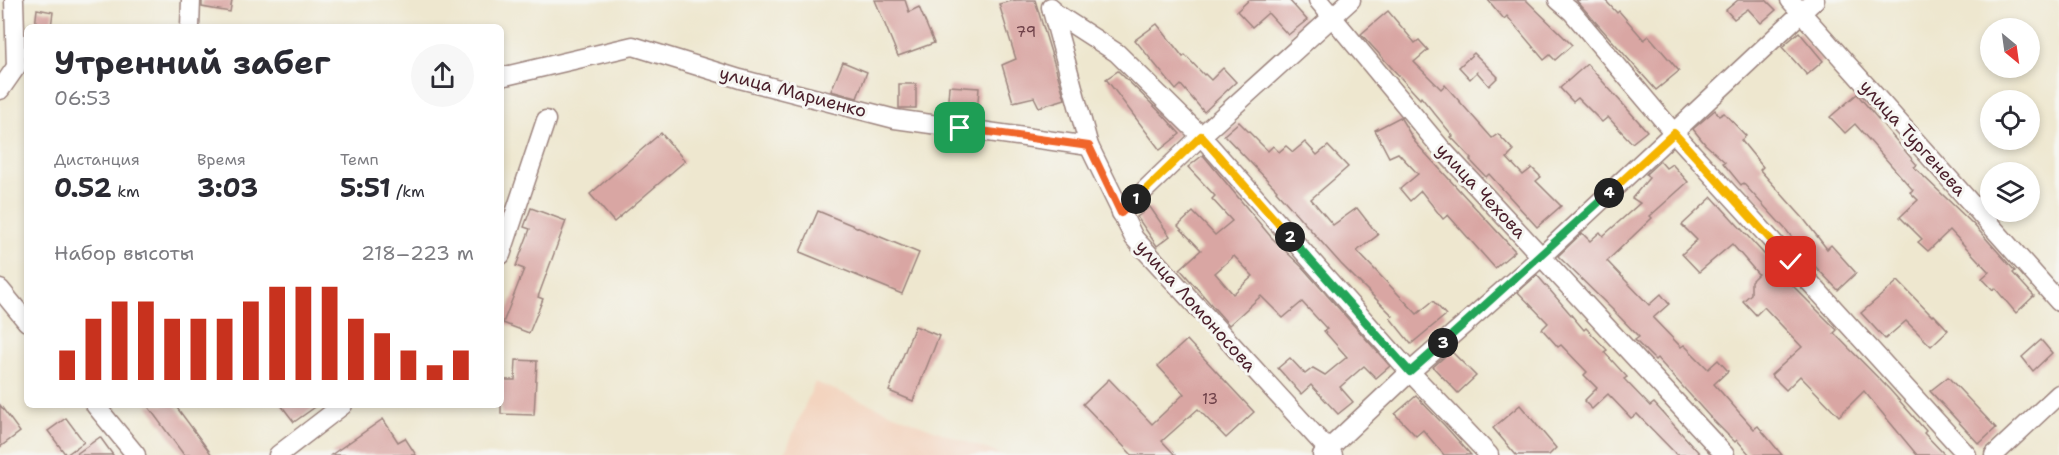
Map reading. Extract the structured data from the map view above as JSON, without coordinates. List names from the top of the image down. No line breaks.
{"streets":{"street":["улица Мариенко","улица Тургенева","улица Чехова","улица Ломоносова"]},"crossings":[["улица Мариенко","улица Ломоносова"]],"house_numbers":["79","13"],"north":"bottom right","page":{"heading":["Утренний забег","06:53"],"stats":[["Дистанция","0.52 km"],["Время","3:03"],["Темп","5:51 /km"]],"pins":["4","1","2","3"],"chart":["Набор высоты","218–223 m"]}}
